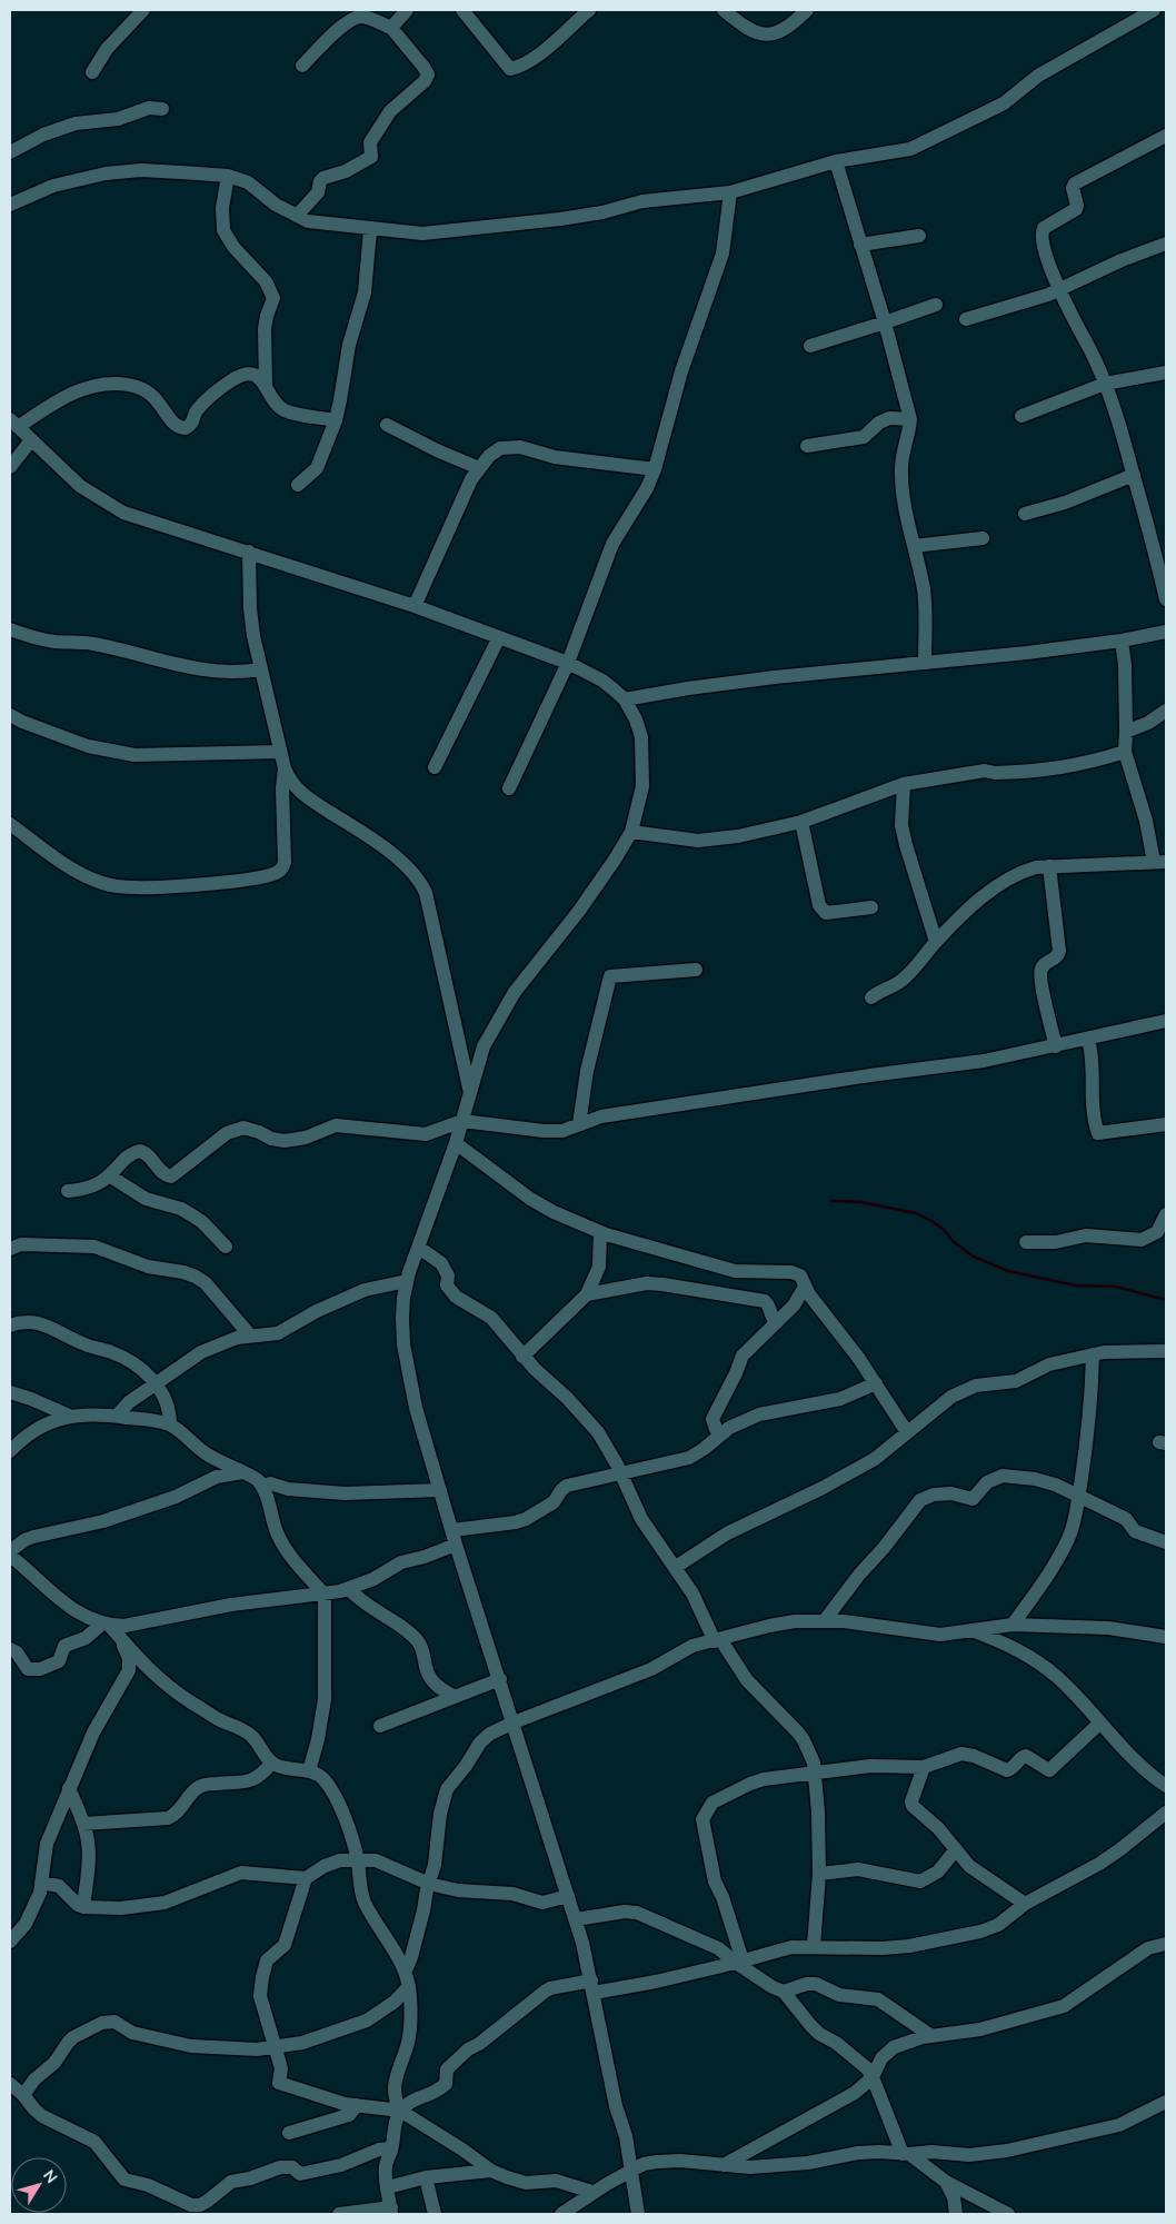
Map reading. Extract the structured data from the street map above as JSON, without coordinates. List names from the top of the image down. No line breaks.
{"north":"top right"}
